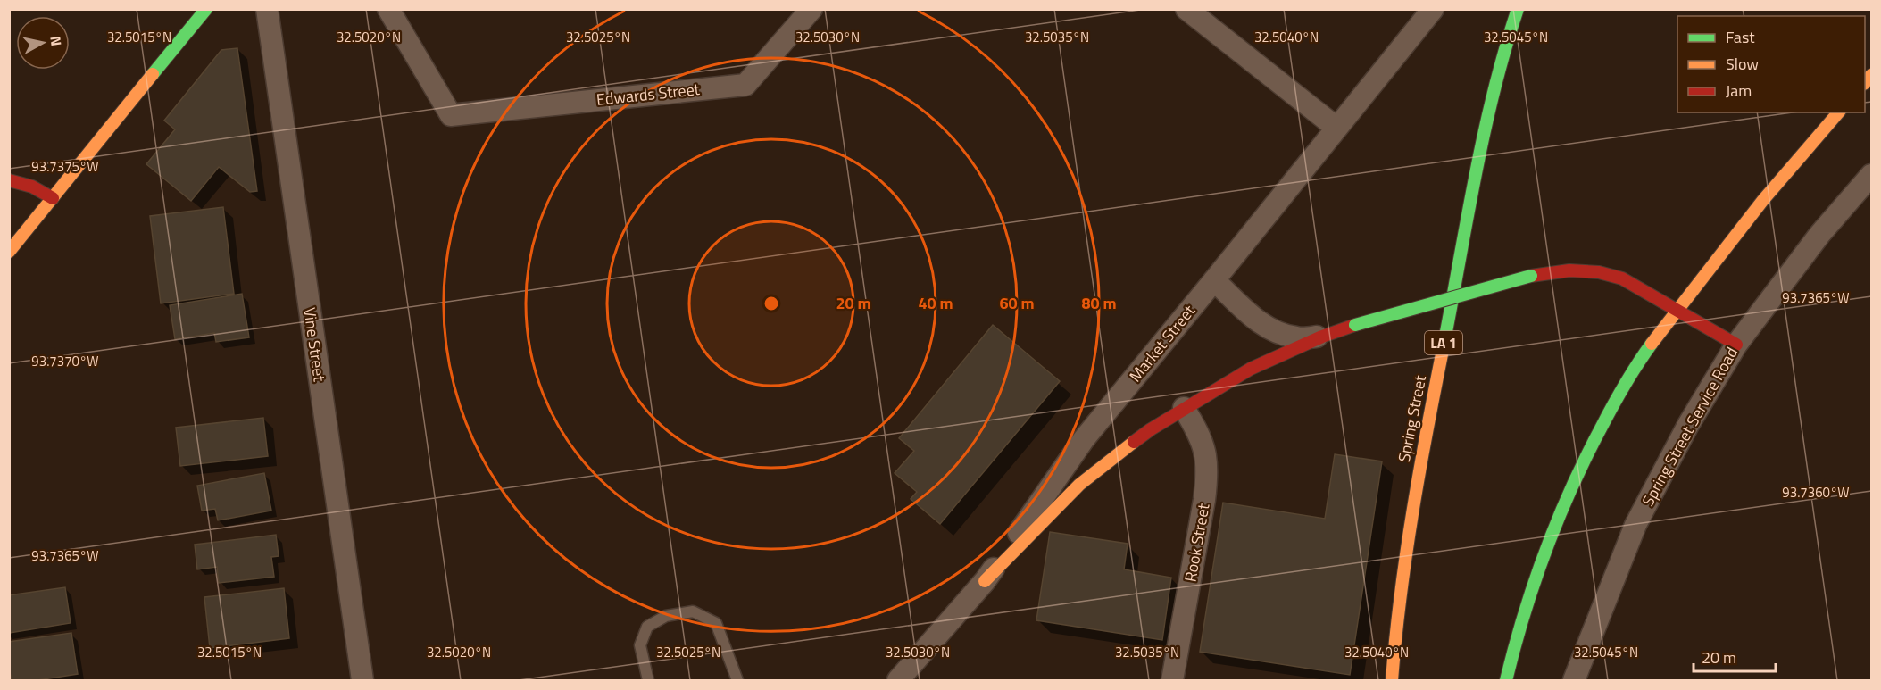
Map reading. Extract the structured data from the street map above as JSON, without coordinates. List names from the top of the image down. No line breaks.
{"streets":{"main road":["LA 1","Spring Street"],"street":["Edwards Street","Market Street","Vine Street","Spring Street Service Road","Rook Street"]},"legend":["Fast","Slow","Jam"],"scale_bar":"20 m","north":"right","coordinates":["32.5015°N","32.5020°N","32.5025°N","32.5030°N","32.5035°N","32.5040°N","32.5045°N","93.7375°W","93.7365°W","93.7370°W","93.7360°W"],"rings":["20 m","40 m","60 m","80 m"]}
